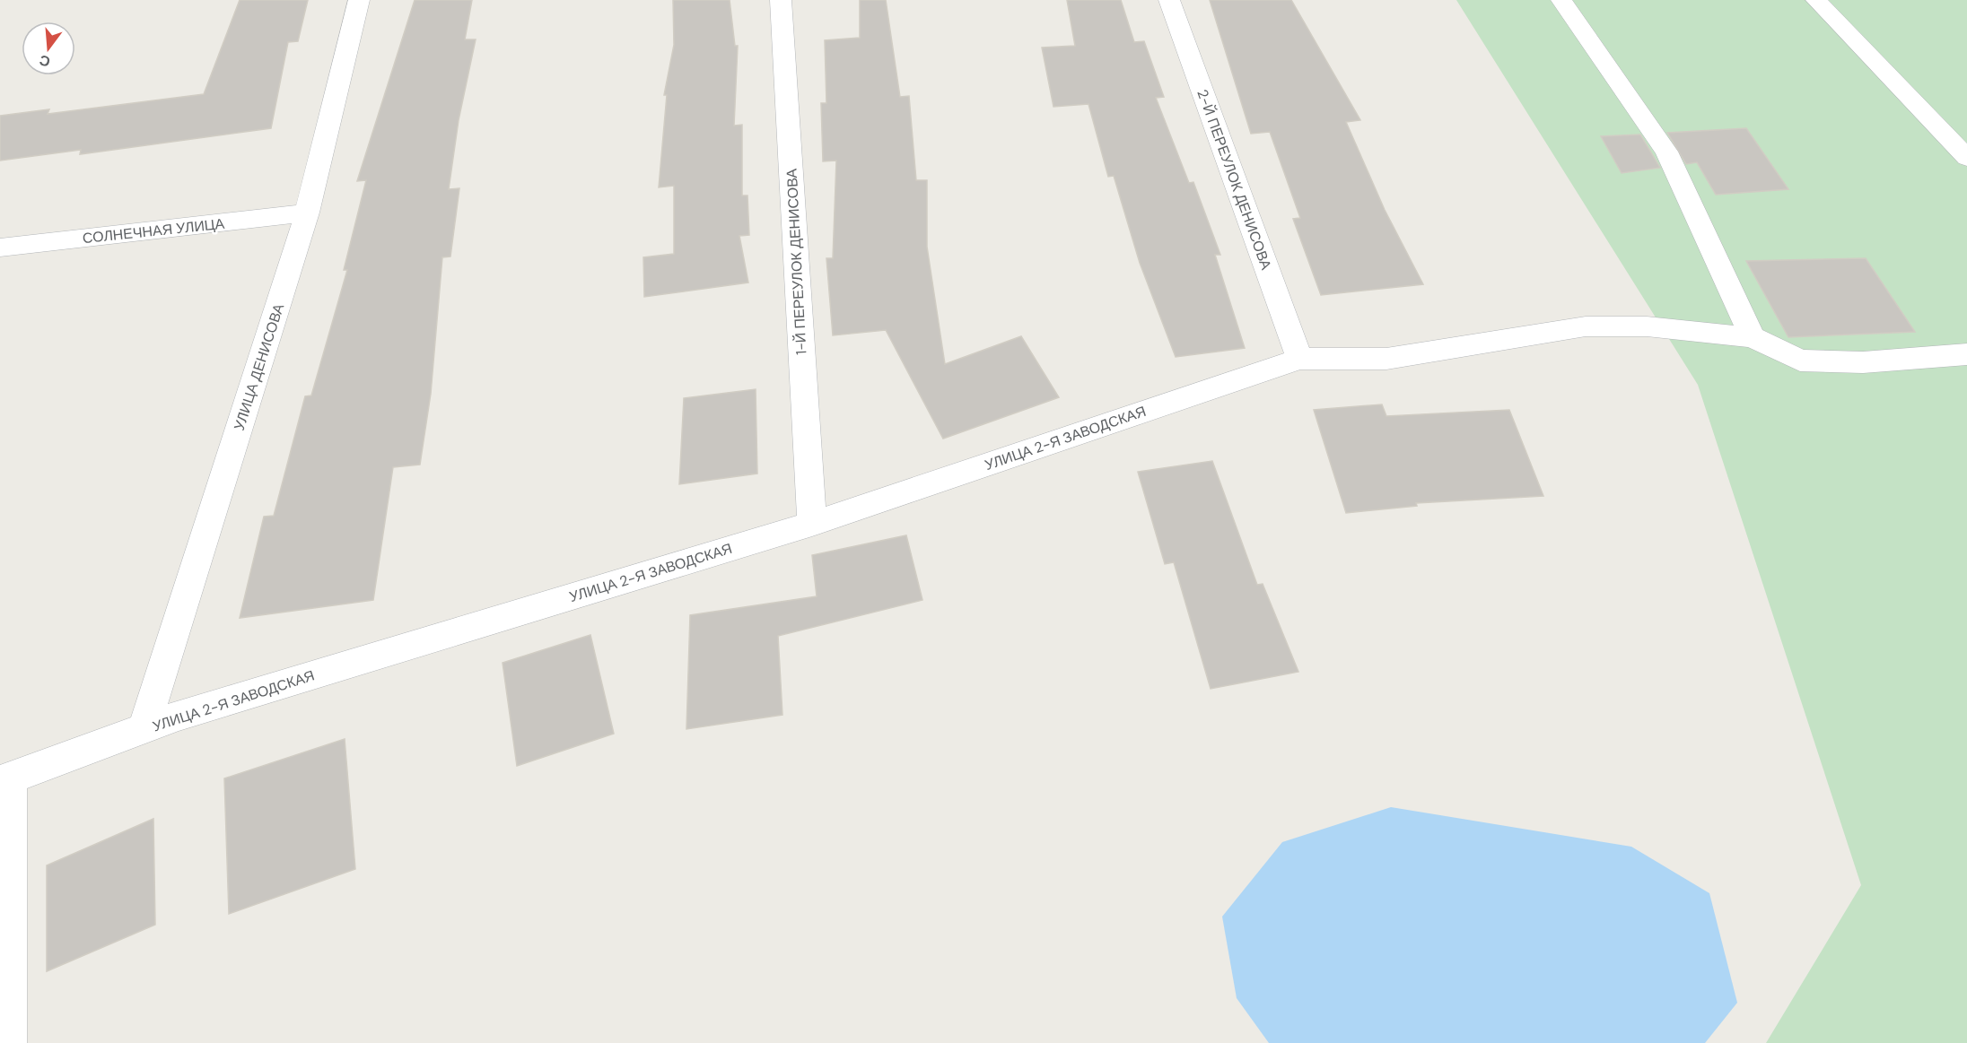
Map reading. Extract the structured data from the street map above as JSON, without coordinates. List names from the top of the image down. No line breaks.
{"streets":{"street":["2-Й ПЕРЕУЛОК ДЕНИСОВА","СОЛНЕЧНАЯ УЛИЦА","1-Й ПЕРЕУЛОК ДЕНИСОВА","УЛИЦА ДЕНИСОВА","УЛИЦА 2-Я ЗАВОДСКАЯ"]},"crossings":[["2-Й ПЕРЕУЛОК ДЕНИСОВА","УЛИЦА 2-Я ЗАВОДСКАЯ"],["СОЛНЕЧНАЯ УЛИЦА","УЛИЦА ДЕНИСОВА"],["1-Й ПЕРЕУЛОК ДЕНИСОВА","УЛИЦА 2-Я ЗАВОДСКАЯ"],["УЛИЦА ДЕНИСОВА","УЛИЦА 2-Я ЗАВОДСКАЯ"]],"north":"bottom"}
